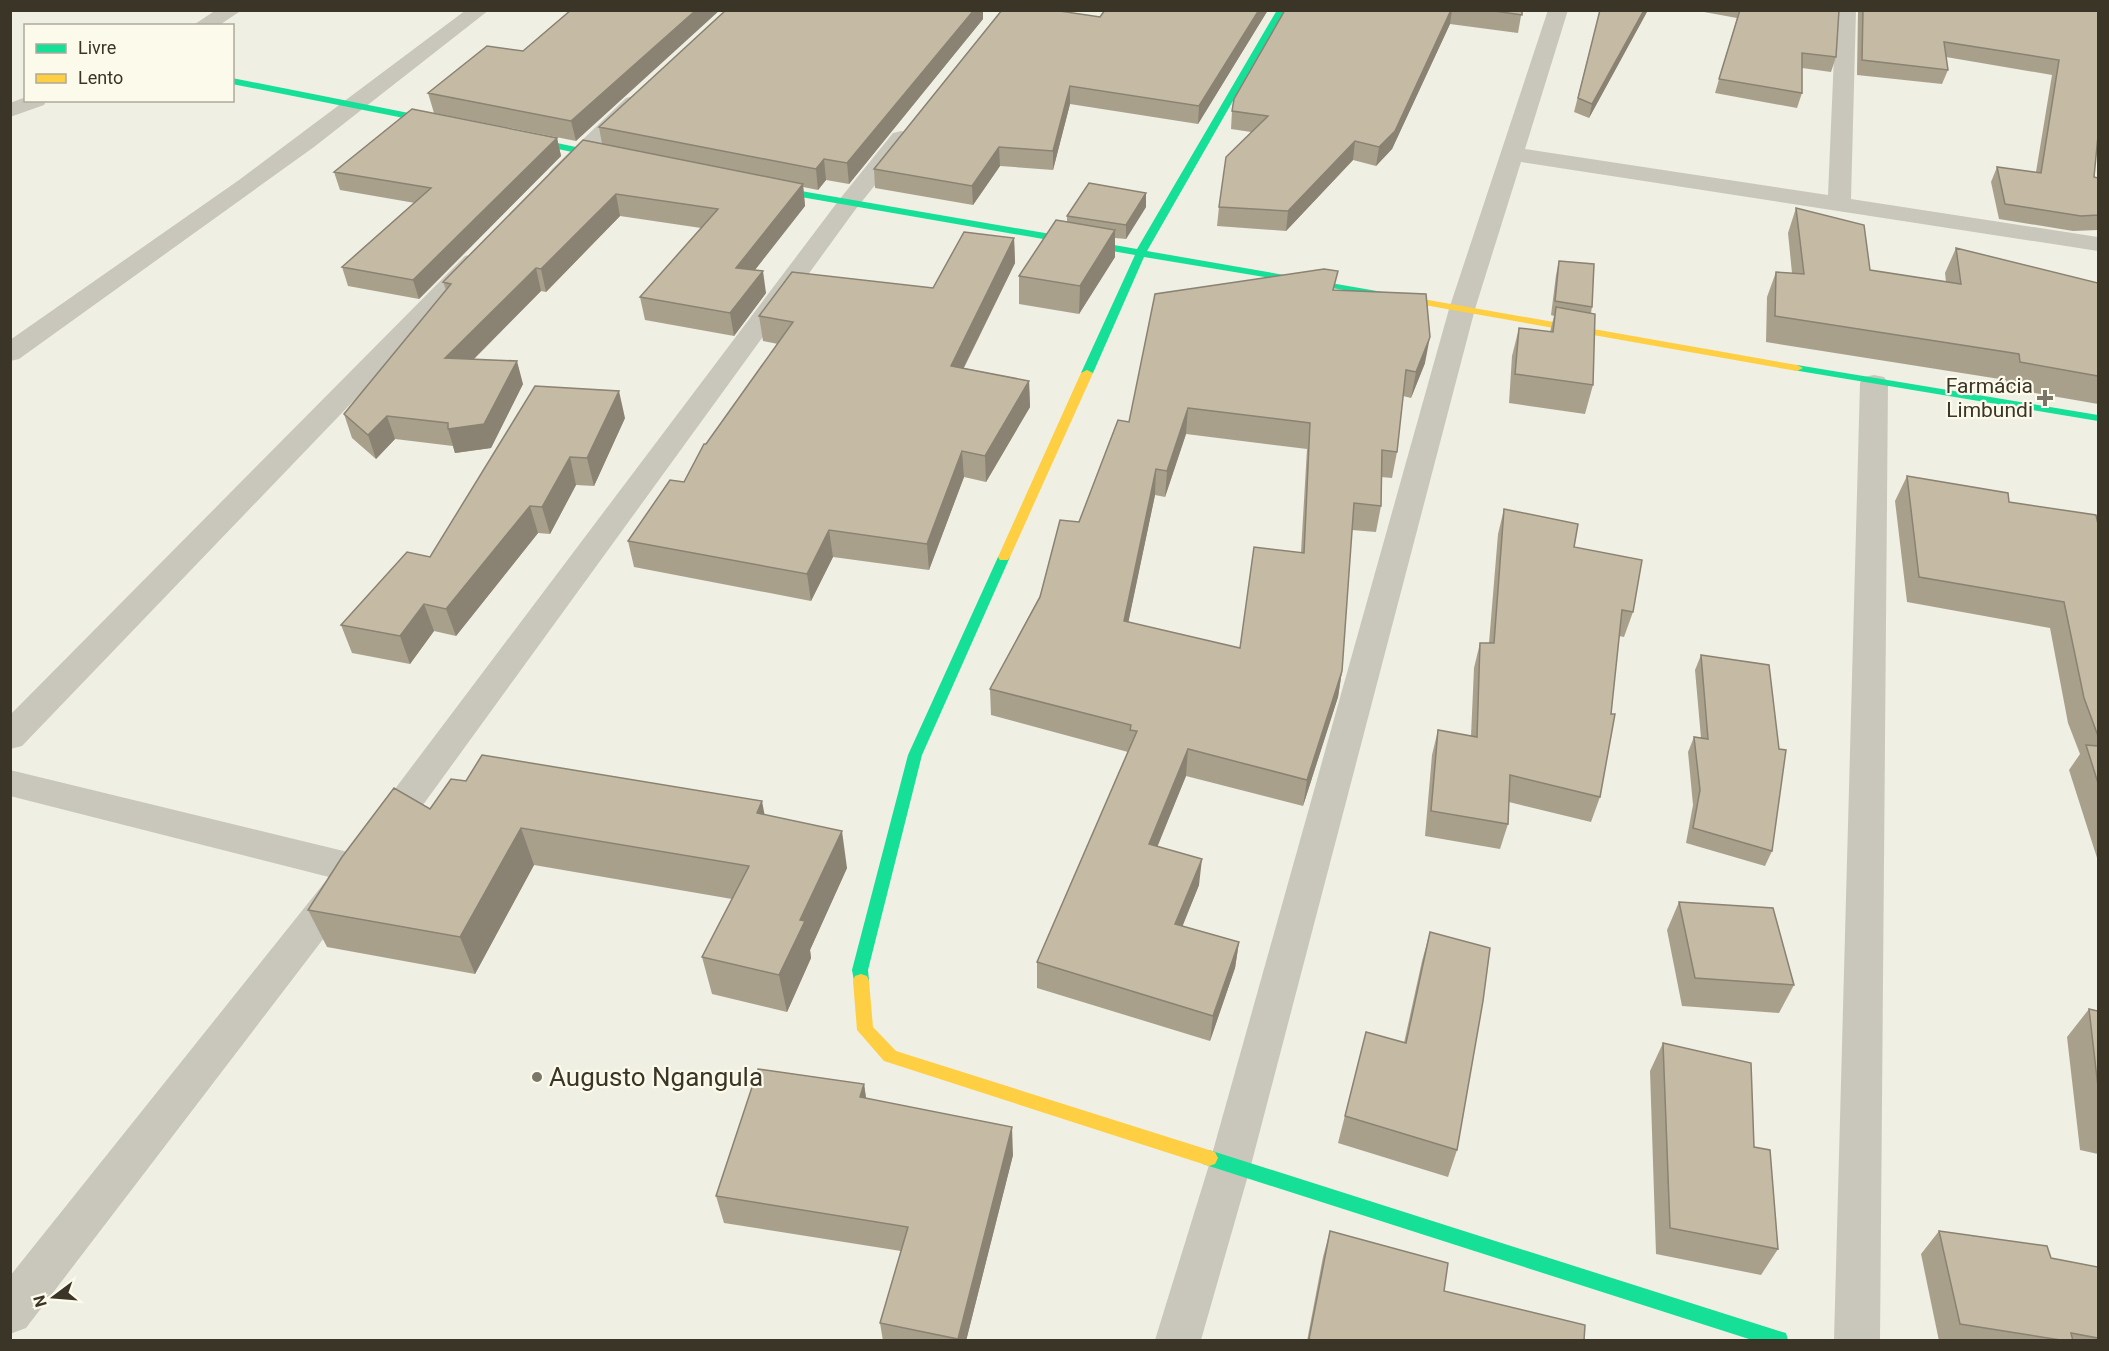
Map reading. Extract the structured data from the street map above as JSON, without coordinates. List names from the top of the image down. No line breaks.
{"places":{"health":["Farmácia Limbundi"],"other":["Augusto Ngangula"]},"legend":["Livre","Lento"],"north":"left"}
